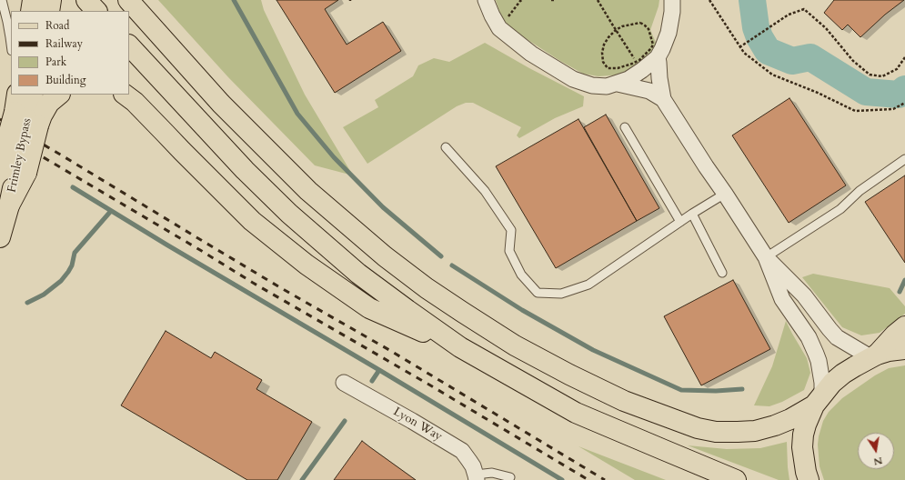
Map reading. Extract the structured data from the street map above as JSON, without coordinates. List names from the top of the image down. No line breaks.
{"streets":{"main road":["Frimley Bypass"],"street":["Lyon Way"]},"legend":["Road","Railway","Park","Building"],"north":"bottom"}
